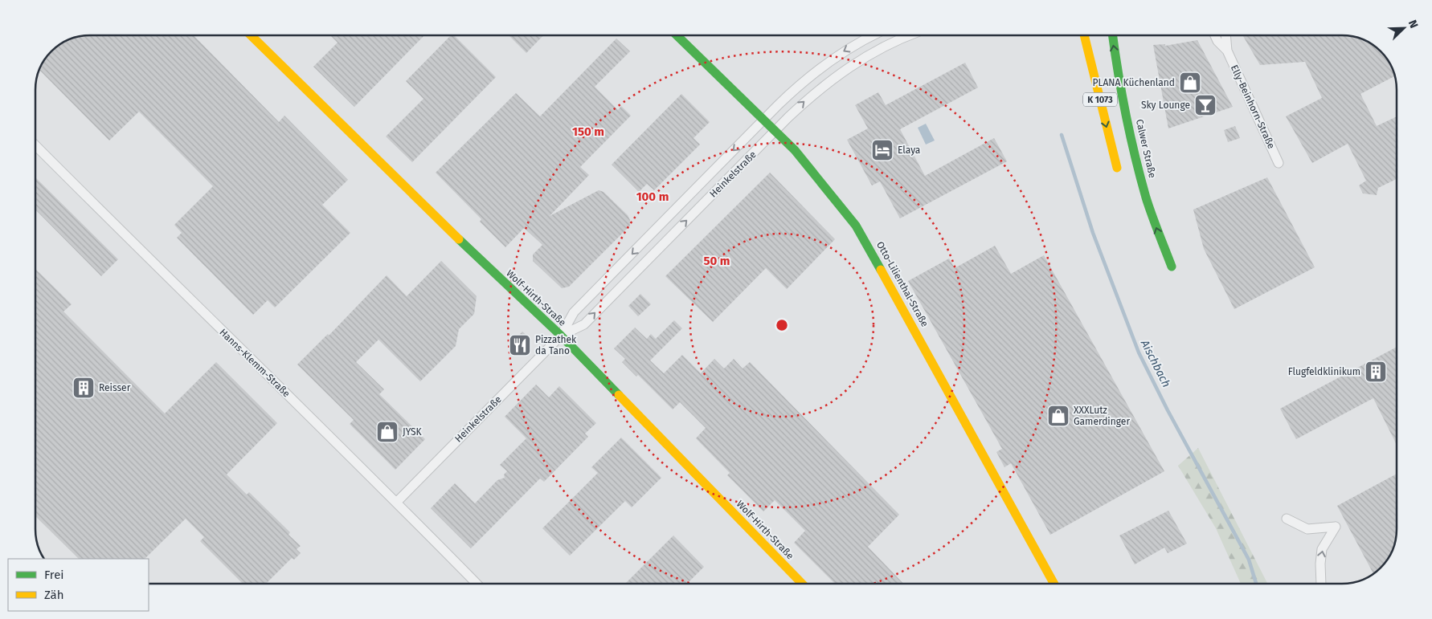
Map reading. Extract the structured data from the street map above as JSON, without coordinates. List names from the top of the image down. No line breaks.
{"streets":{"street":["K 1073","Elly-Beinhorn-Straße","Calwer Straße","Heinkelstraße","Otto-Lilienthal-Straße","Wolf-Hirth-Straße","Hanns-Klemm-Straße"]},"crossings":[["Heinkelstraße","Otto-Lilienthal-Straße"],["Heinkelstraße","Wolf-Hirth-Straße"],["Heinkelstraße","Hanns-Klemm-Straße"]],"water":["Aischbach"],"places":{"shop":["PLANA Küchenland","XXXLutz Gamerdinger","JYSK"],"bar":["Sky Lounge"],"hotel":["Elaya"],"restaurant":["Pizzathek da Tano"],"building":["Flugfeldklinikum","Reisser"]},"legend":["Frei","Zäh"],"north":"top right","rings":["150 m","100 m","50 m"]}
